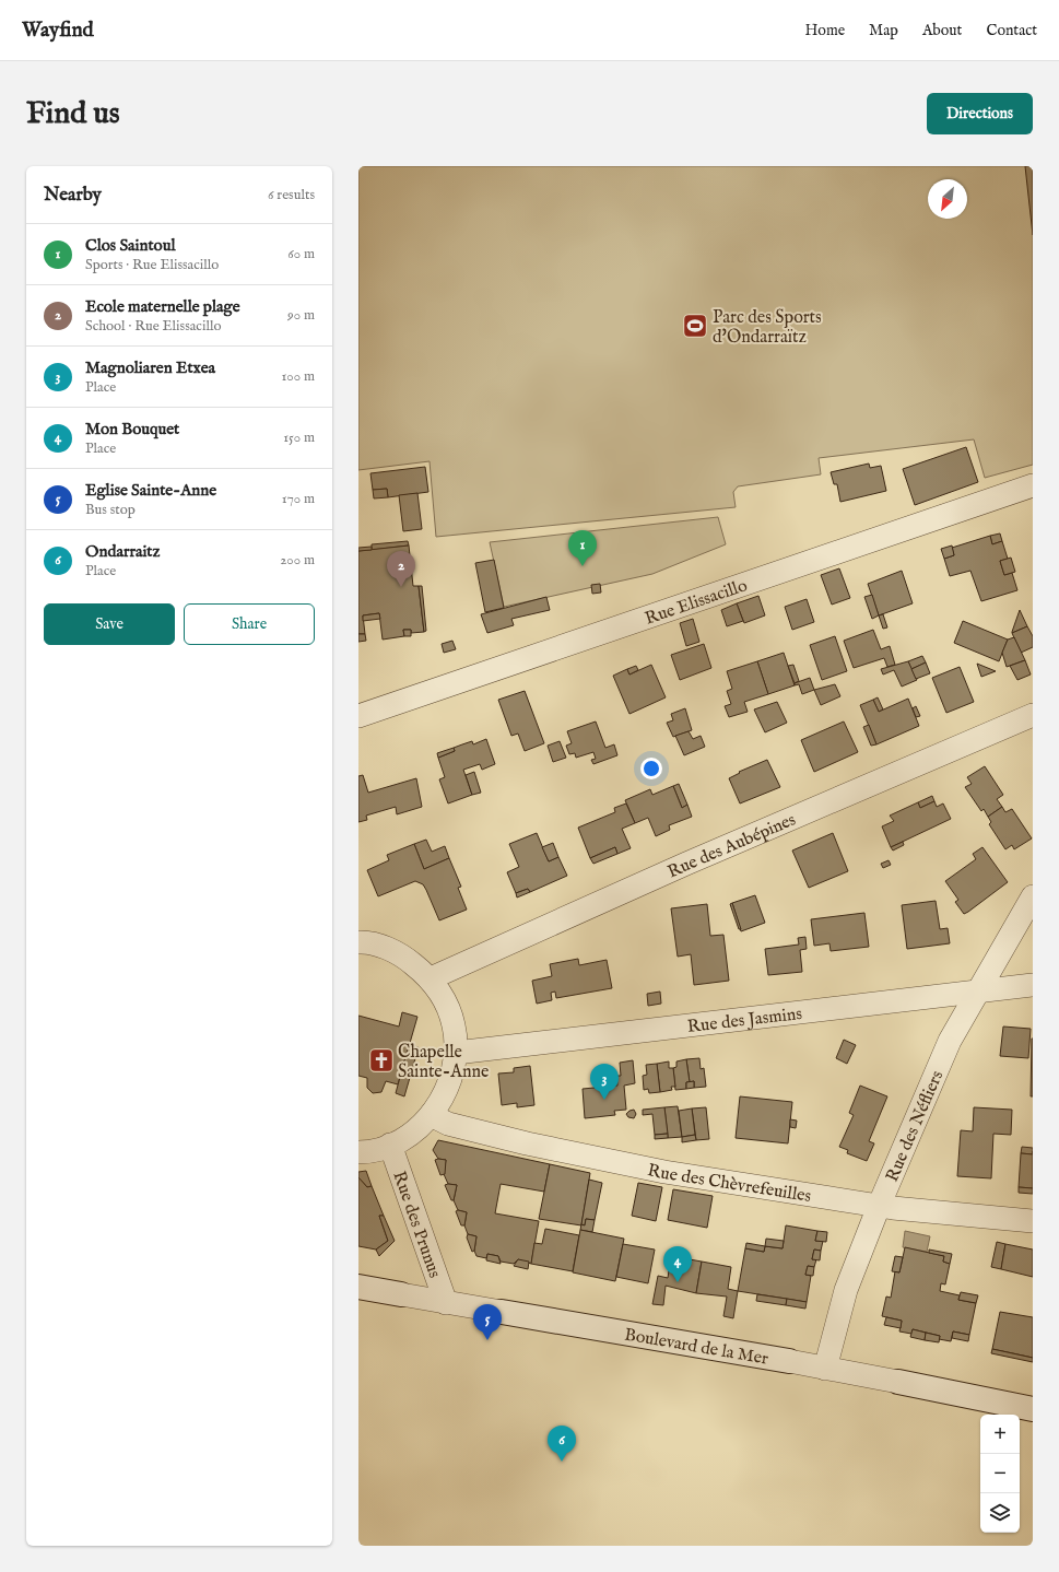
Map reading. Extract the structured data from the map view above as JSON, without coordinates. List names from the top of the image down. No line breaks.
{"streets":{"main road":["Boulevard de la Mer"],"street":["Rue Elissacillo","Rue des Aubépines","Rue des Jasmins","Rue des Néfliers","Rue des Chèvrefeuilles","Rue des Prunus"]},"crossings":[["Rue des Jasmins","Rue des Néfliers"],["Rue des Néfliers","Rue des Chèvrefeuilles"],["Rue des Néfliers","Boulevard de la Mer"],["Rue des Prunus","Boulevard de la Mer"]],"places":{"sports":["Parc des Sports d'Ondarraïtz"],"church":["Chapelle Sainte-Anne"]},"north":"bottom left","page":{"header":"Wayfind","nav":["Home","Map","About","Contact"],"buttons":["Directions",["Save","Share"]],"title":"Find us","heading":["Nearby","6 results"],"list":[{"mark":"1","name":"Clos Saintoul","note":"Sports · Rue Elissacillo","value":"60 m"},{"mark":"2","name":"Ecole maternelle plage","note":"School · Rue Elissacillo","value":"90 m"},{"mark":"3","name":"Magnoliaren Etxea","note":"Place","value":"100 m"},{"mark":"4","name":"Mon Bouquet","note":"Place","value":"150 m"},{"mark":"5","name":"Eglise Sainte-Anne","note":"Bus stop","value":"170 m"},{"mark":"6","name":"Ondarraitz","note":"Place","value":"200 m"}],"pins":["1","2","3","4","5","6"],"map_buttons":["+","−"]}}
